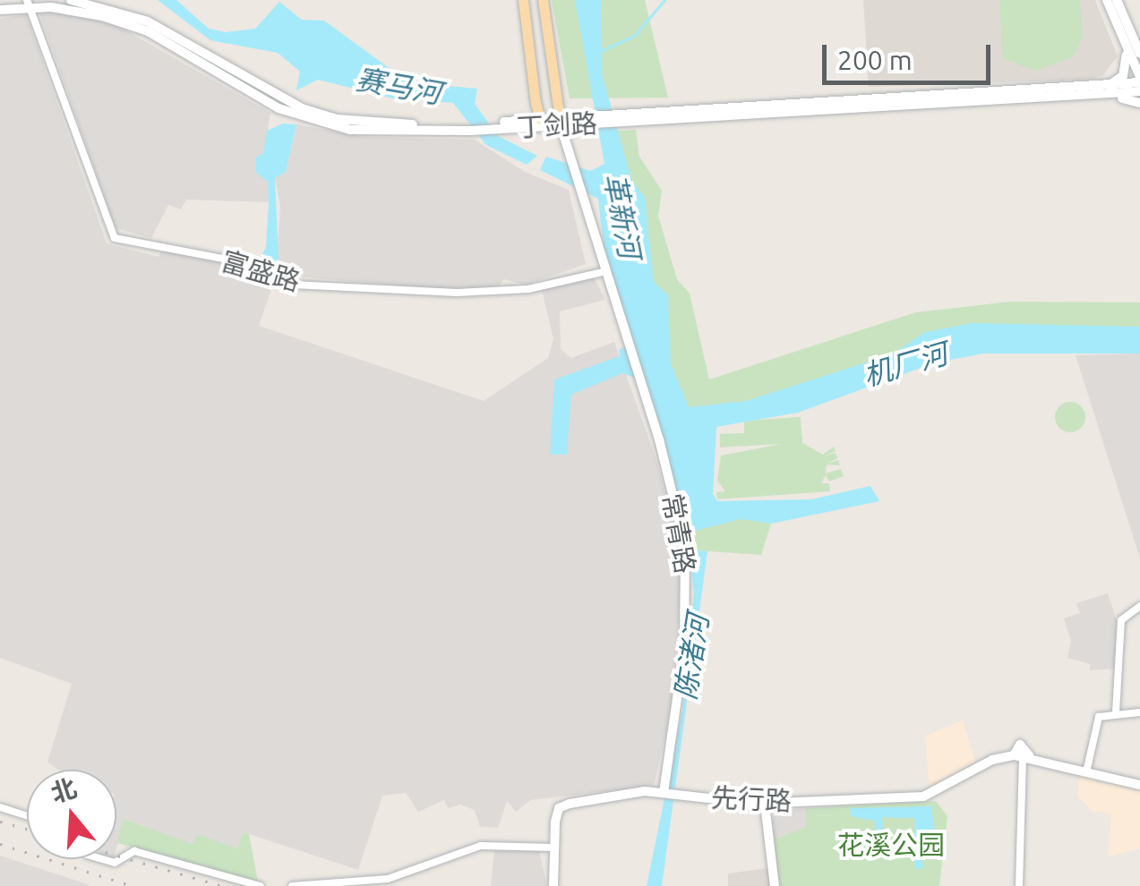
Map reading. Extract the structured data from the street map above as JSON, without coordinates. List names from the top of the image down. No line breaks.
{"streets":{"main road":["丁剑路","常青路","先行路"],"street":["富盛路"]},"crossings":[["丁剑路","富盛路"],["富盛路","常青路"],["常青路","先行路"]],"water":["赛马河","革新河","机厂河","陈渚河"],"parks":["花溪公园"],"scale_bar":"200 m","north":"top"}
